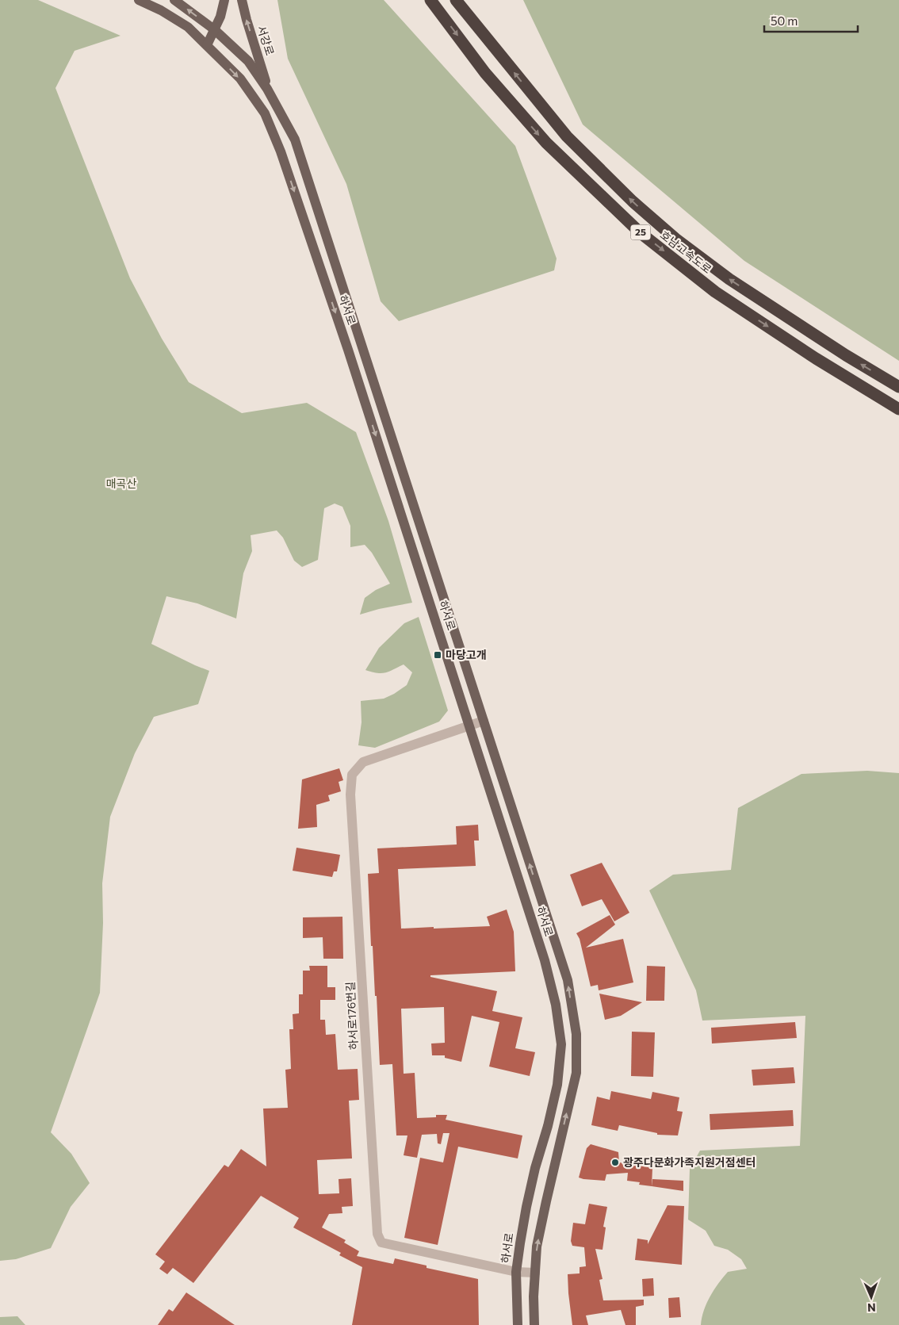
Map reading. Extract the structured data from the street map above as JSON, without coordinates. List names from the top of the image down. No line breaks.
{"streets":{"highway":["25","호남고속도로"],"main road":["서강로","하서로"],"street":["하서로176번길"]},"crossings":[["서강로","하서로"],["하서로","하서로176번길"]],"one_way":["서강로"],"parks":["매곡산"],"places":{"transit":["마당고개"],"other":["광주다문화가족지원거점센터"]},"scale_bar":"50 m","north":"bottom"}
